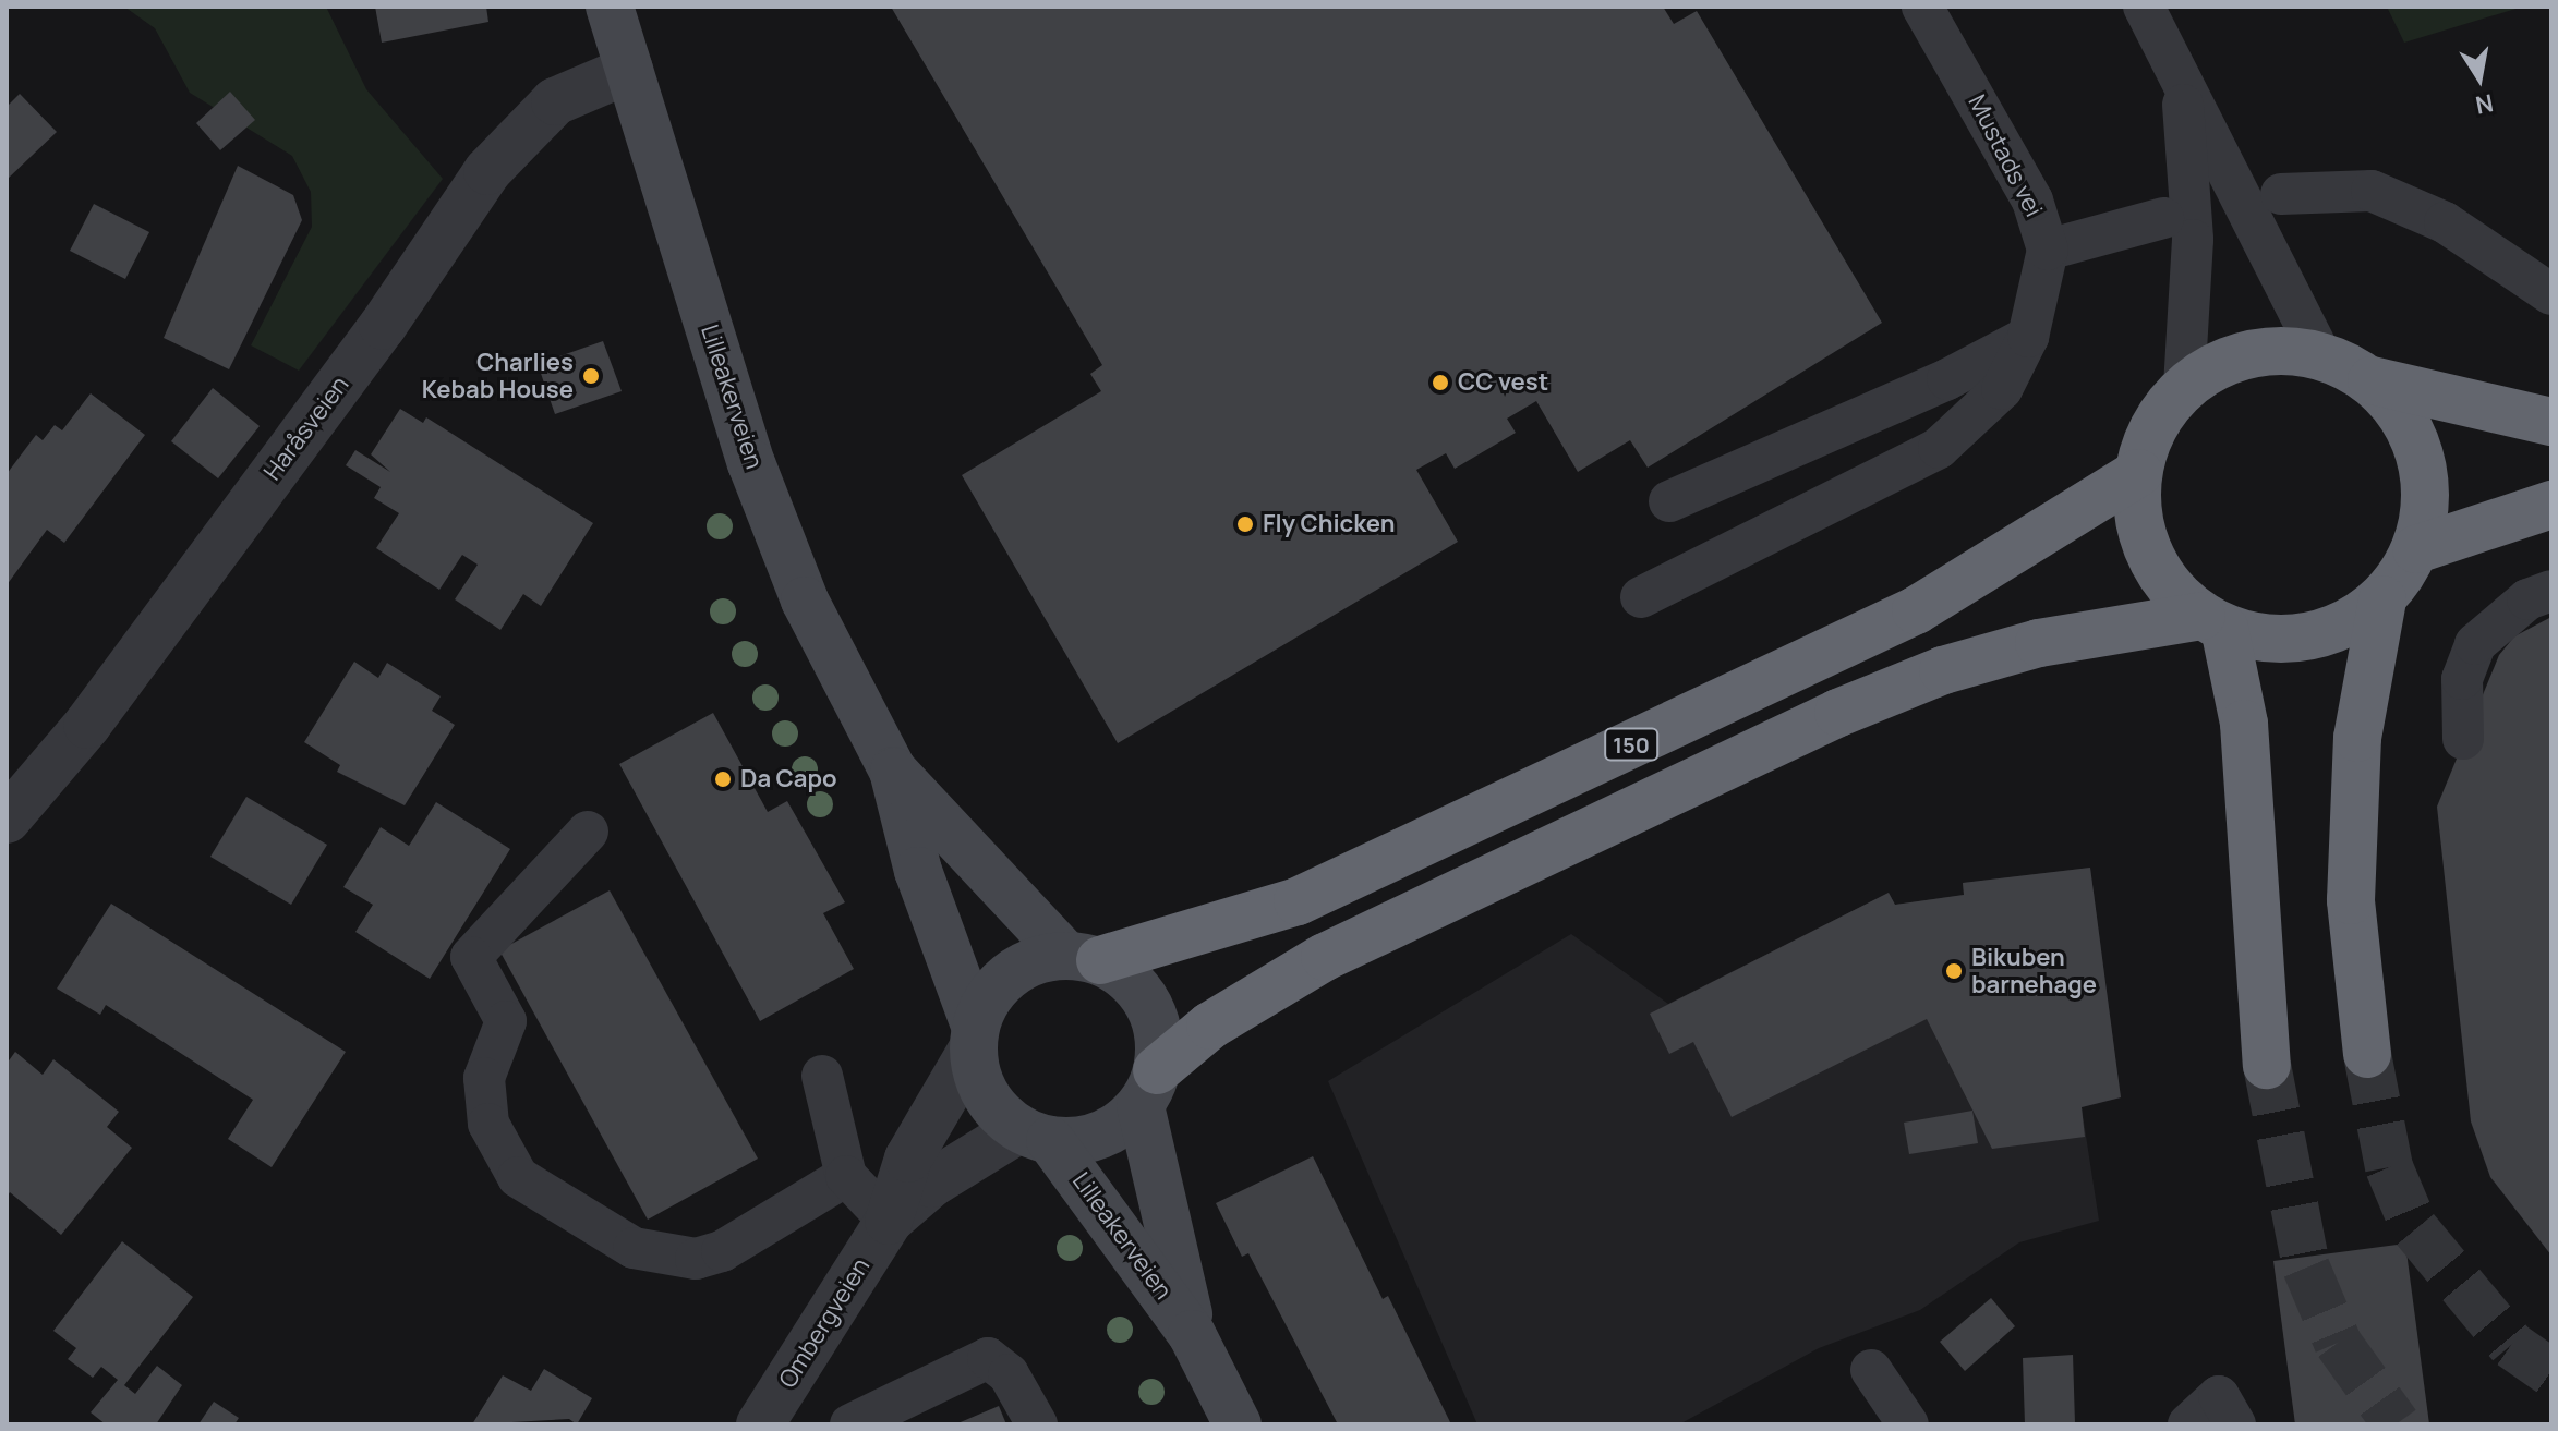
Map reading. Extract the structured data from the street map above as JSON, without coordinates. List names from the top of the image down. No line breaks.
{"streets":{"highway":["150"],"main road":["Lilleakerveien"],"street":["Haråsveien","Ombergveien"],"lane":["Mustads vei"]},"crossings":[["Lilleakerveien","Haråsveien"],["Lilleakerveien","150"],["Lilleakerveien","Ombergveien"],["150","Ombergveien"]],"places":["Charlies Kebab House","CC vest","Fly Chicken","Da Capo","Bikuben barnehage"],"north":"bottom"}
